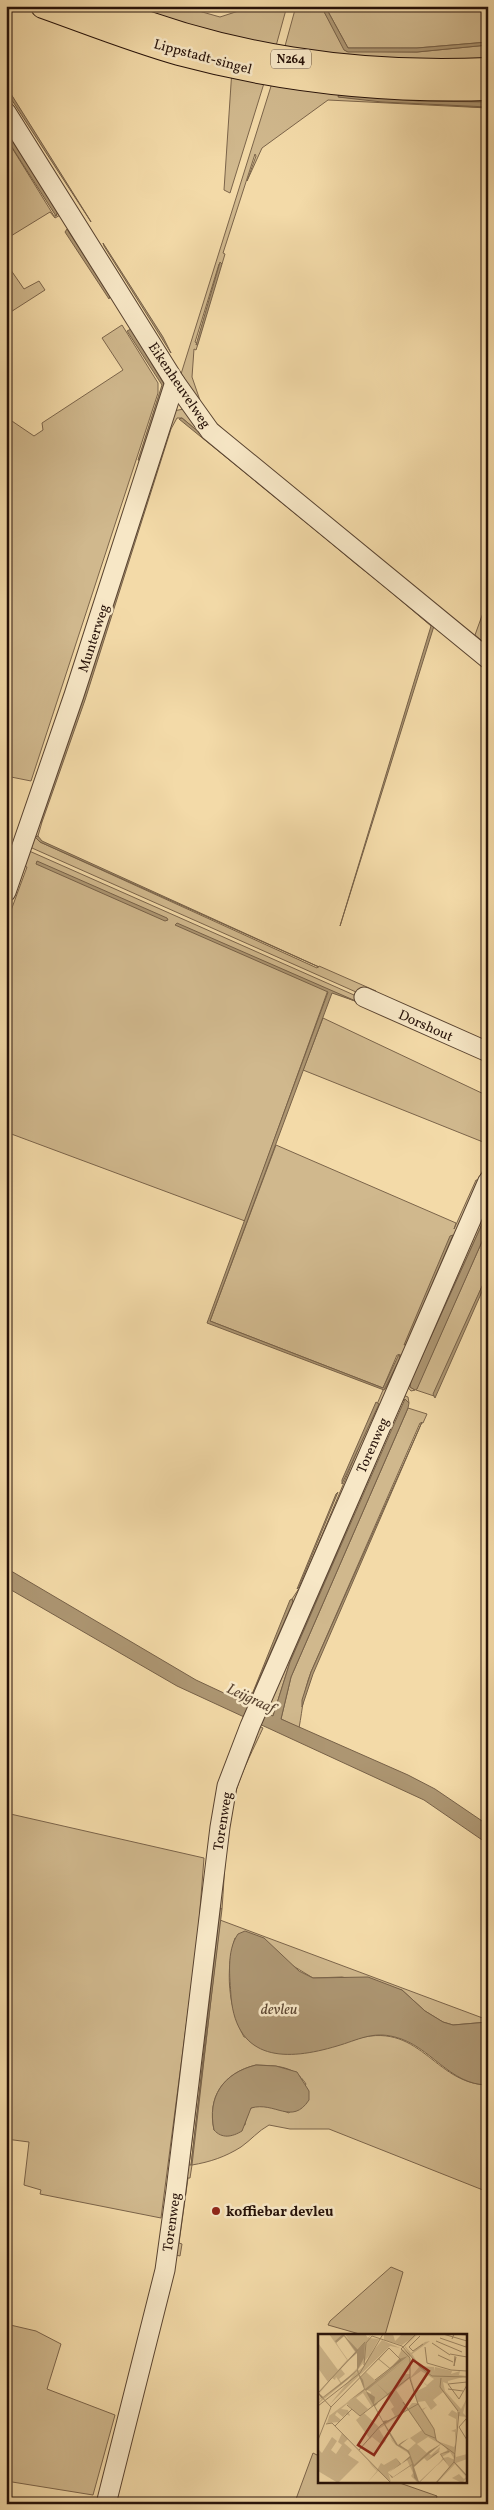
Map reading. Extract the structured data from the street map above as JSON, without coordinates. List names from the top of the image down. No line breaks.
{"streets":{"main road":["Lippstadt-singel","N264"],"street":["Eikenheuvelweg","Munterweg","Dorshout","Torenweg"]},"crossings":[["Eikenheuvelweg","Munterweg"]],"water":["Leijgraaf","devleu"],"places":["koffiebar devleu"]}
